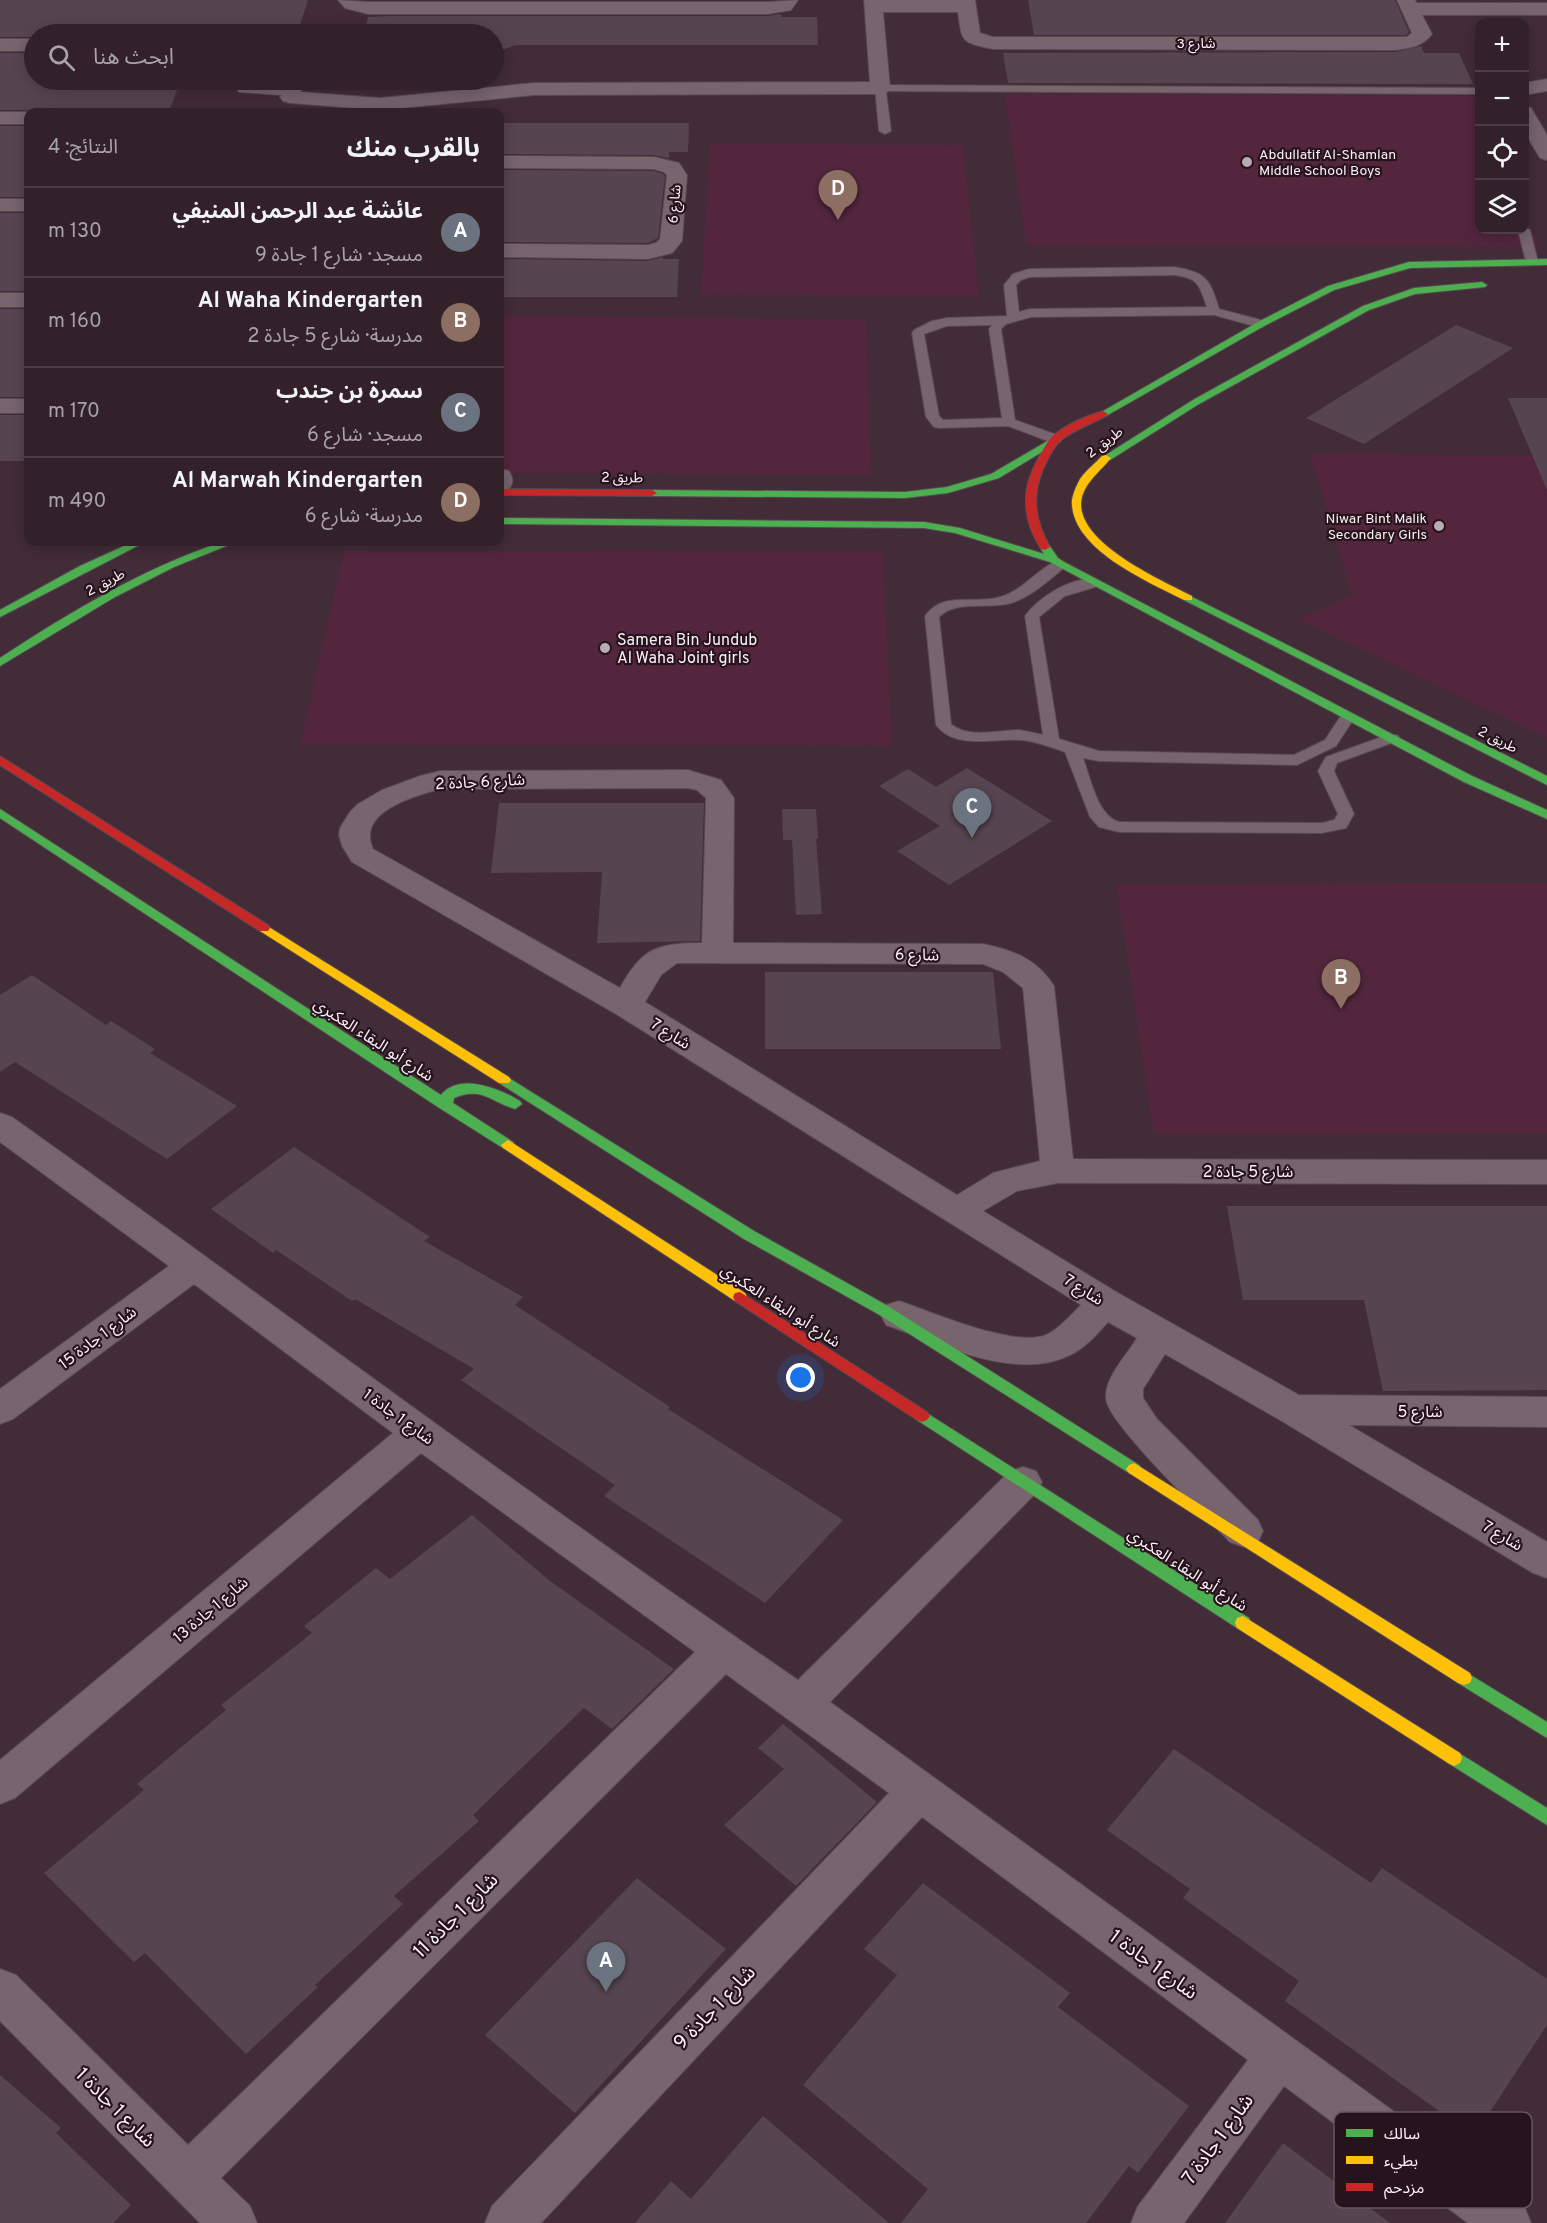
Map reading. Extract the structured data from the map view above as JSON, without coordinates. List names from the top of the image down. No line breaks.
{"streets":{"street":["شارع 3","شارع 6","طريق 2","شارع 6 جادة 2","شارع 7","شارع أبو البقاء العكبري","شارع 5 جادة 2","شارع 1 جادة 15","شارع 5","شارع 1 جادة 1","شارع 1 جادة 13","شارع 1 جادة 11","شارع 1 جادة 9","شارع 1 جادة 7"]},"crossings":[["شارع 6","شارع 6 جادة 2"],["شارع 6","شارع 7"],["شارع 6","شارع 5 جادة 2"],["شارع 6 جادة 2","شارع 7"],["شارع 7","شارع 5 جادة 2"],["شارع 7","شارع 5"],["شارع 1 جادة 15","شارع 1 جادة 1"],["شارع 1 جادة 1","شارع 1 جادة 13"],["شارع 1 جادة 1","شارع 1 جادة 11"],["شارع 1 جادة 1","شارع 1 جادة 9"],["شارع 1 جادة 1","شارع 1 جادة 7"]],"places":["Abdullatif Al-Shamlan Middle School Boys","Niwar Bint Malik Secondary Girls","Samera Bin Jundub Al Waha Joint girls"],"legend":["سالك","بطيء","مزدحم"],"page":{"map_buttons":["+","−"],"search":"ابحث هنا","heading":["بالقرب منك","النتائج: 4"],"pins":["D","C","B","A"],"list":[{"mark":"A","name":"عائشة عبد الرحمن المنيفي","note":"مسجد · شارع 1 جادة 9","value":"130 m"},{"mark":"B","name":"Al Waha Kindergarten","note":"مدرسة · شارع 5 جادة 2","value":"160 m"},{"mark":"C","name":"سمرة بن جندب","note":"مسجد · شارع 6","value":"170 m"},{"mark":"D","name":"Al Marwah Kindergarten","note":"مدرسة · شارع 6","value":"490 m"}]}}
